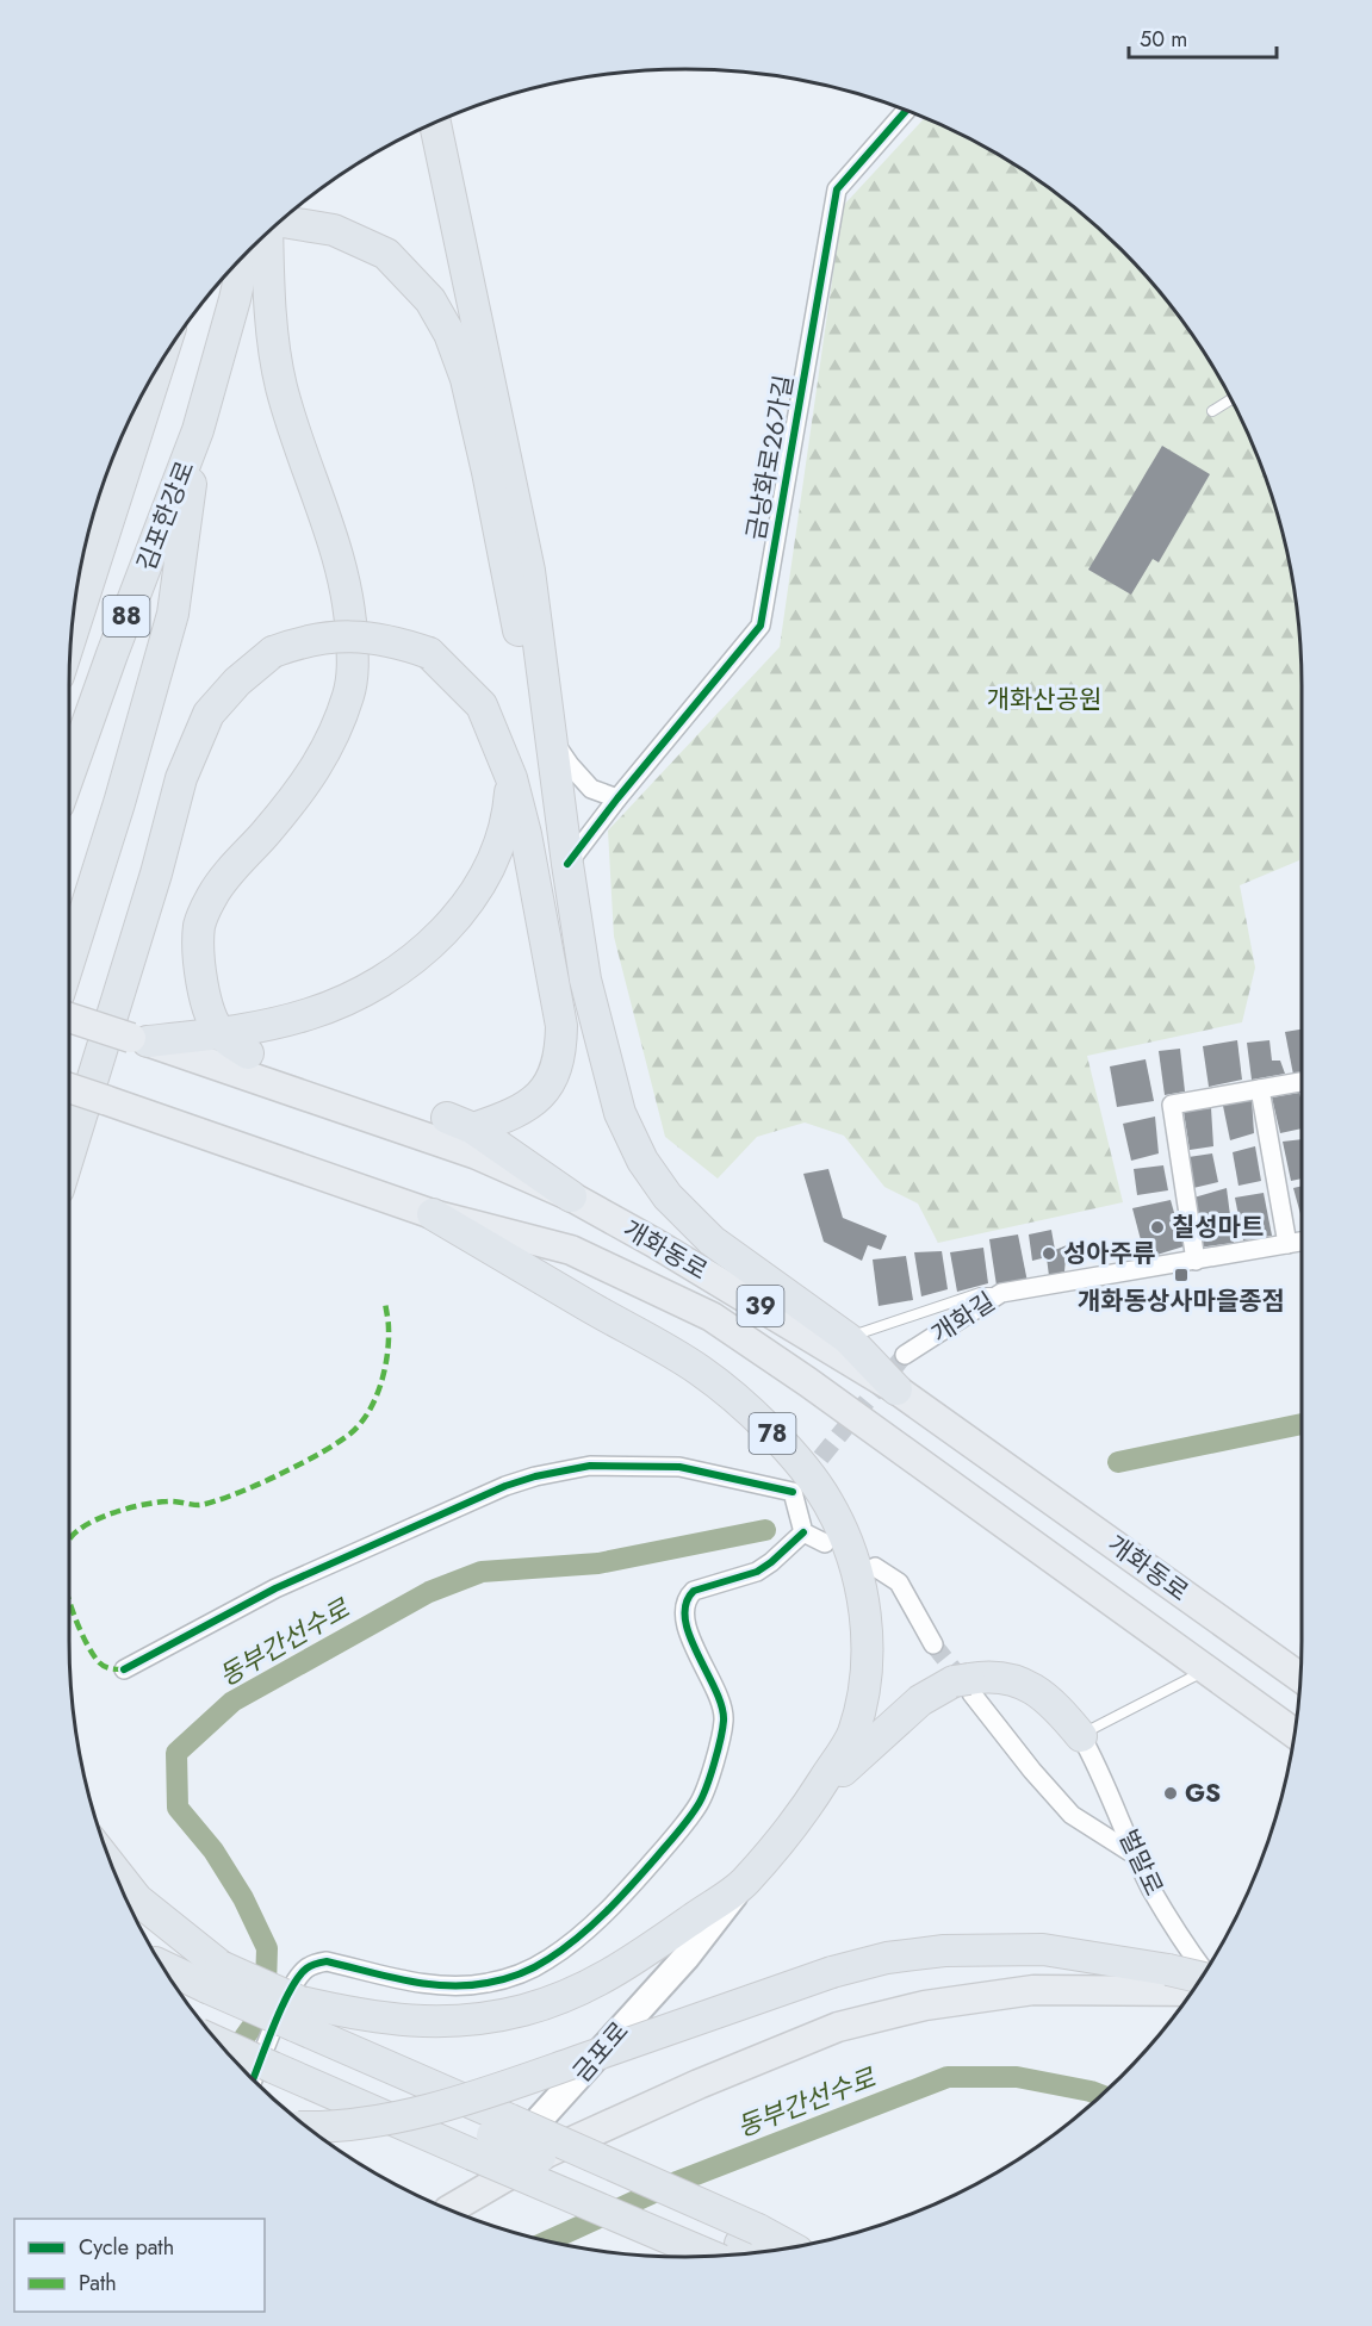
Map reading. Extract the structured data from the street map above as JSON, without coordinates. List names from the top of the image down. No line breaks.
{"streets":{"highway":["김포한강로","88","78"],"main road":["개화동로","39","금포로"],"street":["금낭화로26가길","개화길","벌말로"]},"crossings":[["김포한강로","88"],["개화동로","78"],["78","금포로"]],"water":["동부간선수로"],"parks":["개화산공원"],"places":{"other":["칠성마트","성아주류","GS"],"transit":["개화동상사마을종점"]},"legend":["Cycle path","Path"],"scale_bar":"50 m"}
